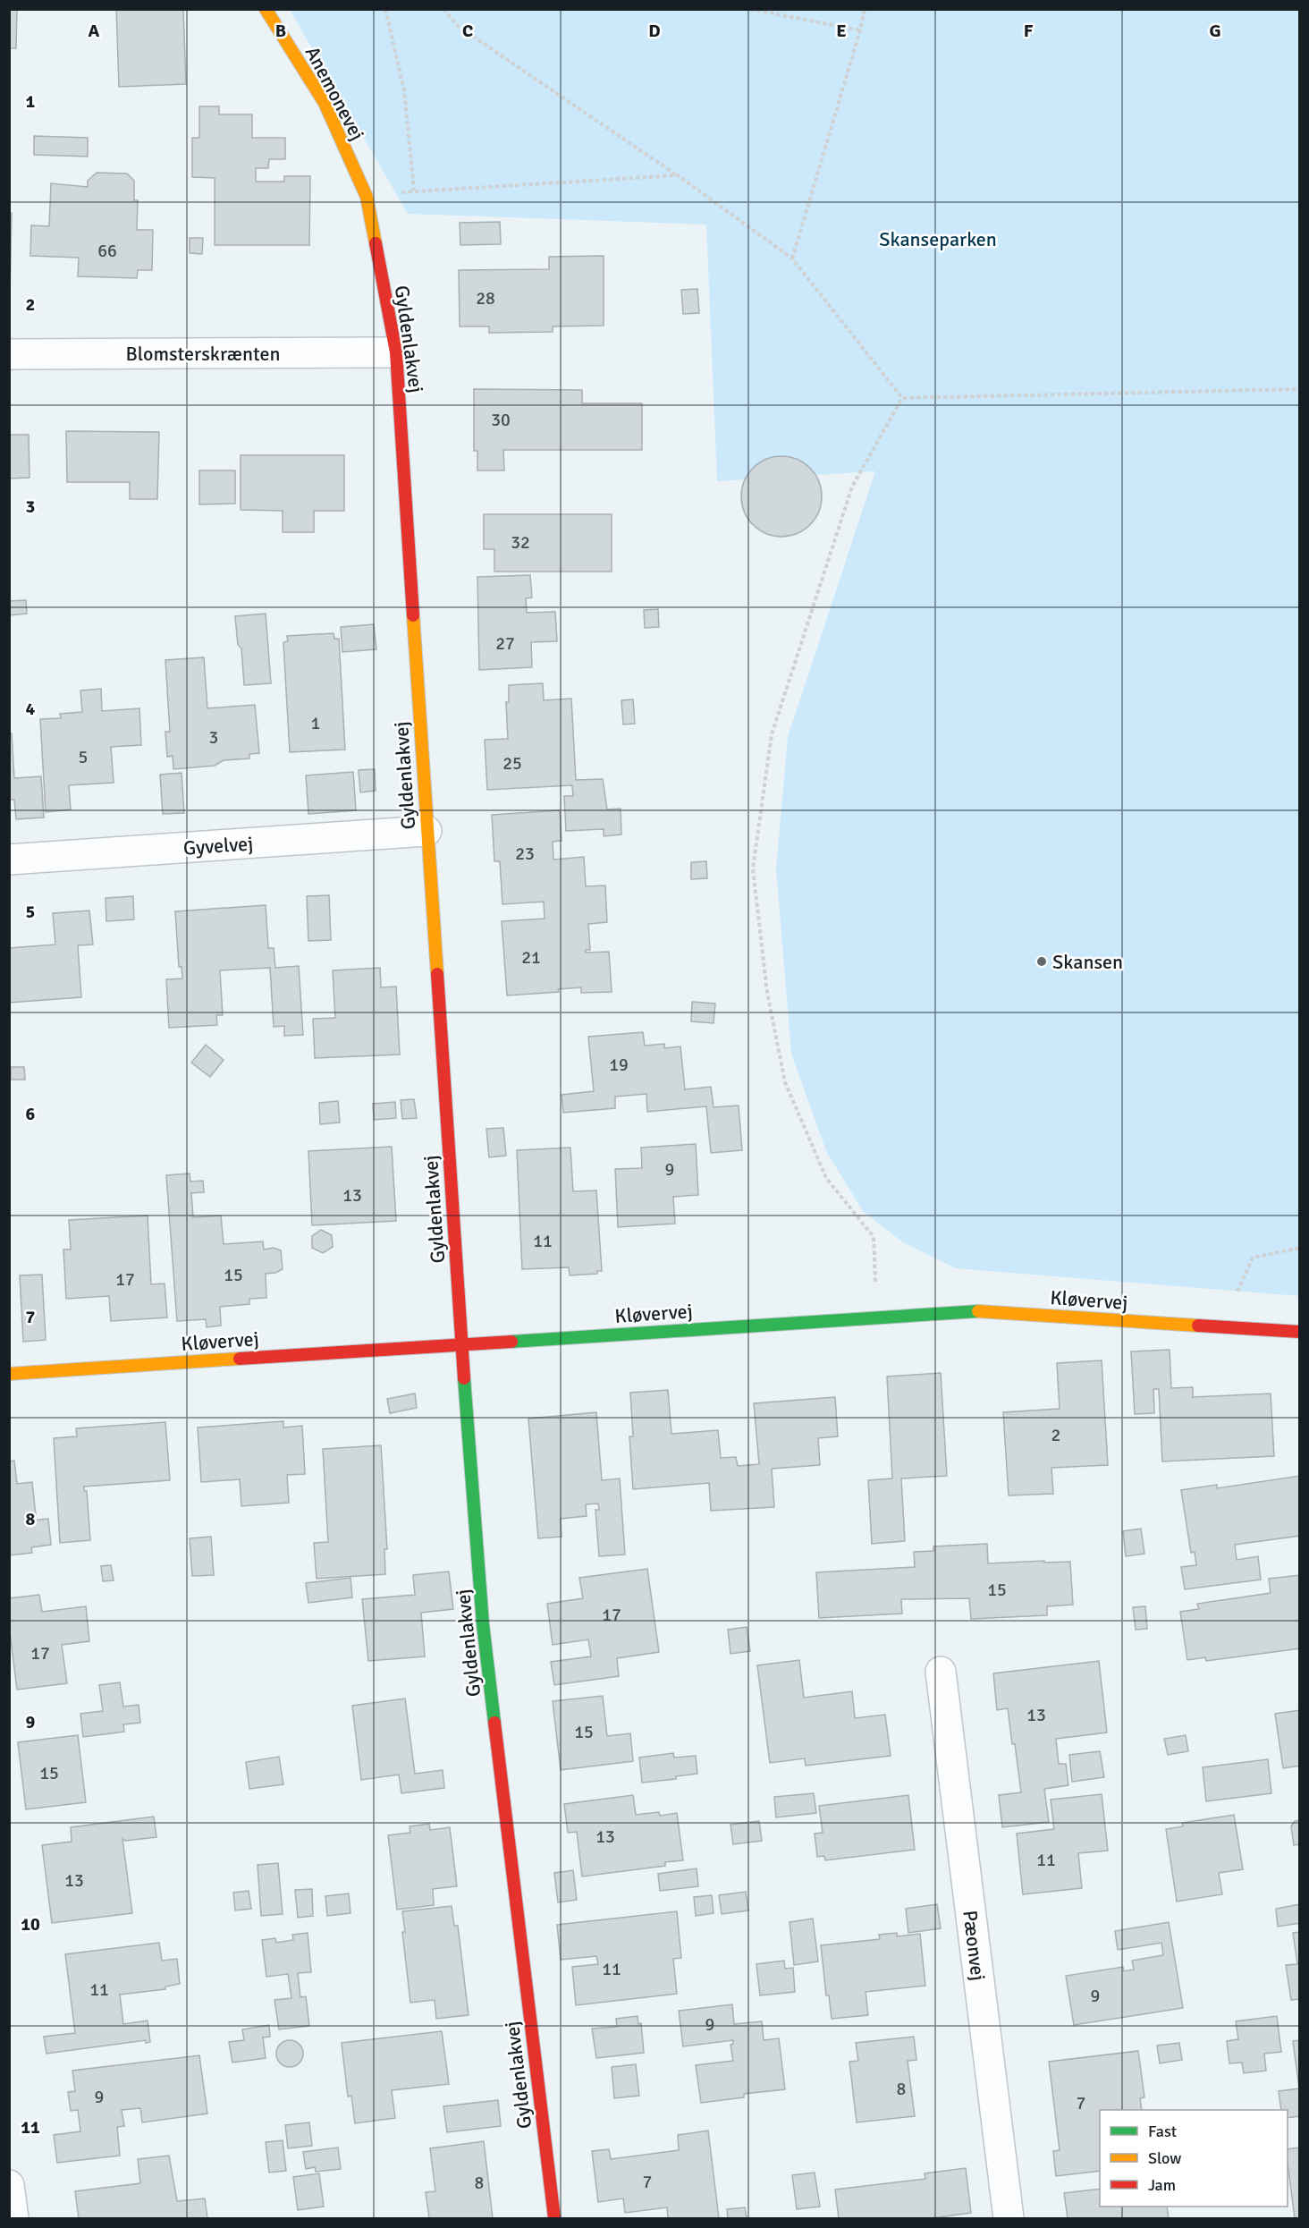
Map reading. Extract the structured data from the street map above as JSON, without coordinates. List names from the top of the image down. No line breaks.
{"streets":{"street":["Anemonevej","Gyldenlakvej","Blomsterskrænten","Gyvelvej","Kløvervej","Pæonvej"]},"crossings":[["Anemonevej","Gyldenlakvej"],["Gyldenlakvej","Blomsterskrænten"],["Gyldenlakvej","Gyvelvej"],["Gyldenlakvej","Kløvervej"]],"parks":["Skanseparken"],"places":["Skansen"],"house_numbers":["66","28","30","32","27","1","3","5","25","23","21","19","9","13","11","15","17","2","15","17","17","13","15","15","13","11","13","11","11","9","9","8","9","7","7","8"],"legend":["Fast","Slow","Jam"],"grid":{"columns":["A","B","C","D","E","F","G"],"rows":["1","2","3","4","5","6","7","8","9","10","11"]}}
